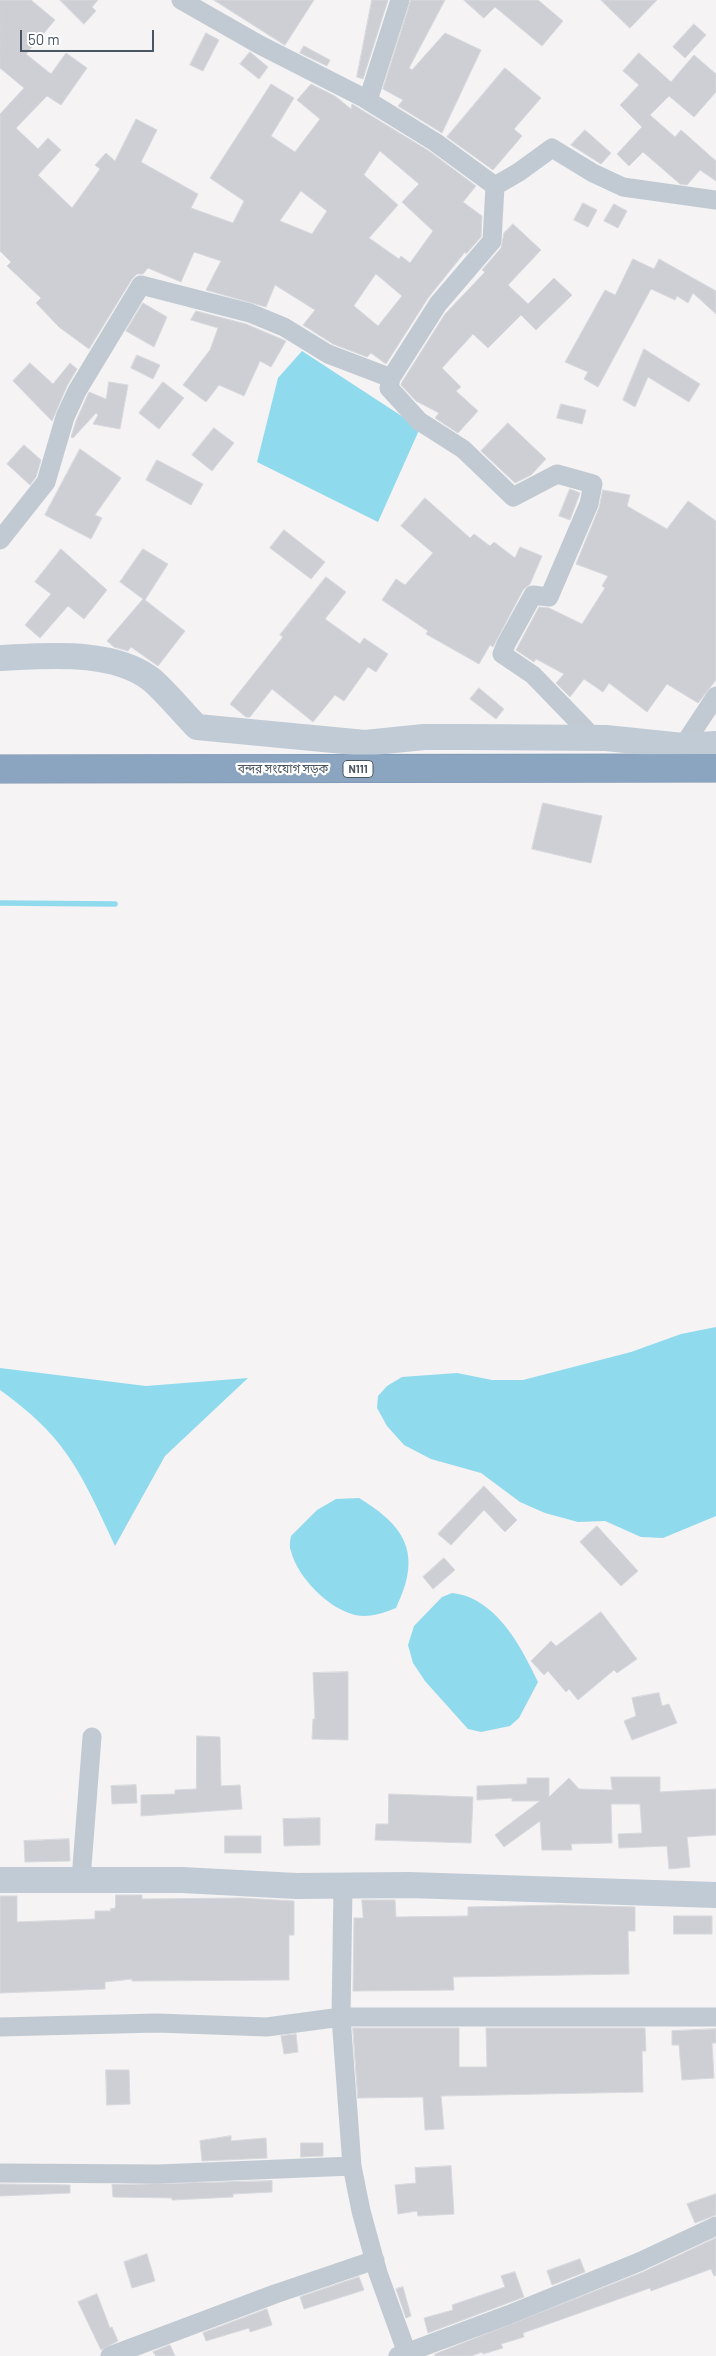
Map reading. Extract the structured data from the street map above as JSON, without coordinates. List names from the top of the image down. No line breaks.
{"streets":{"highway":["বন্দর সংযোগ সড়ক","N111"]},"scale_bar":"50 m"}
